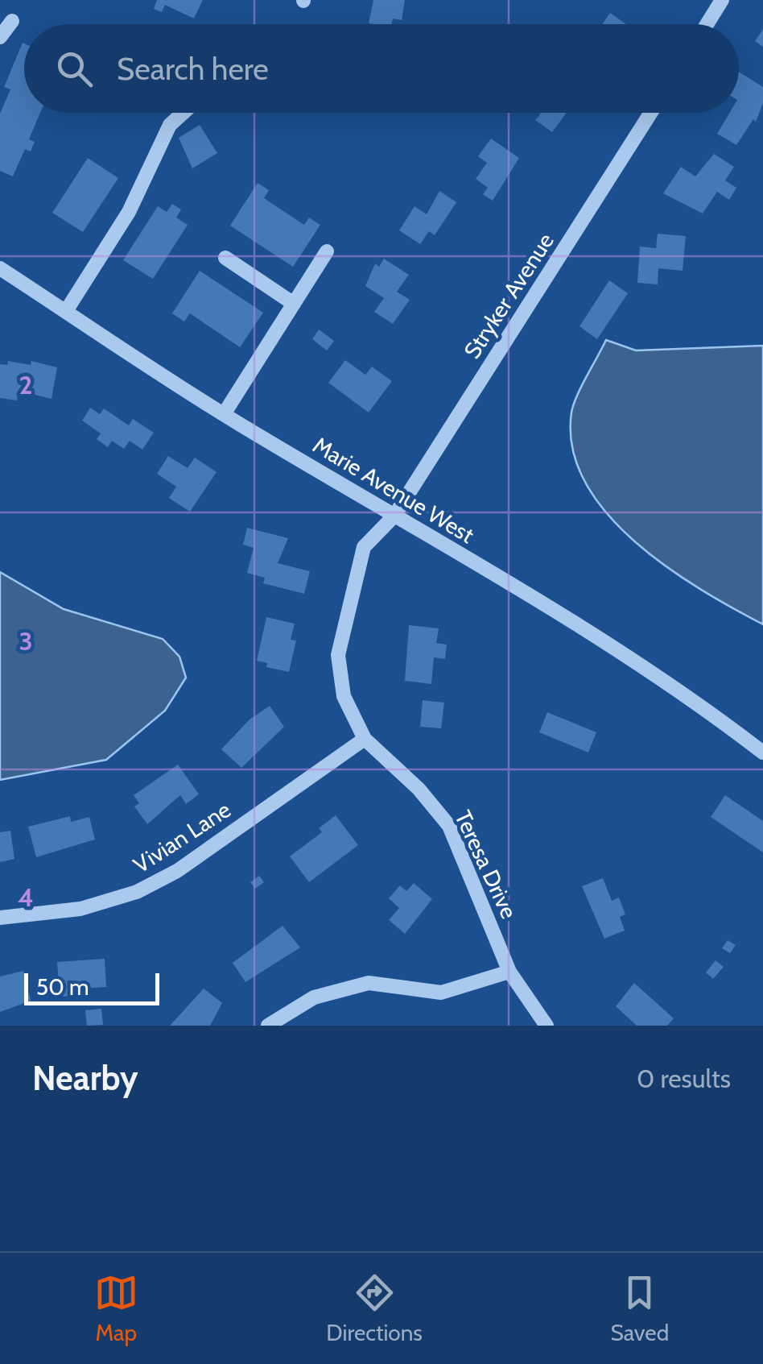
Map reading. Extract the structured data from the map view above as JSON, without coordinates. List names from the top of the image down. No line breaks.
{"streets":{"street":["Stryker Avenue","Marie Avenue West","Vivian Lane","Teresa Drive"]},"crossings":[["Stryker Avenue","Marie Avenue West"],["Stryker Avenue","Teresa Drive"],["Marie Avenue West","Teresa Drive"],["Vivian Lane","Teresa Drive"]],"scale_bar":"50 m","page":{"search":"Search here","scale":"50 m","heading":["Nearby","0 results"],"nav":["Map","Directions","Saved"]},"grid":{"rows":["2","3","4"]}}
